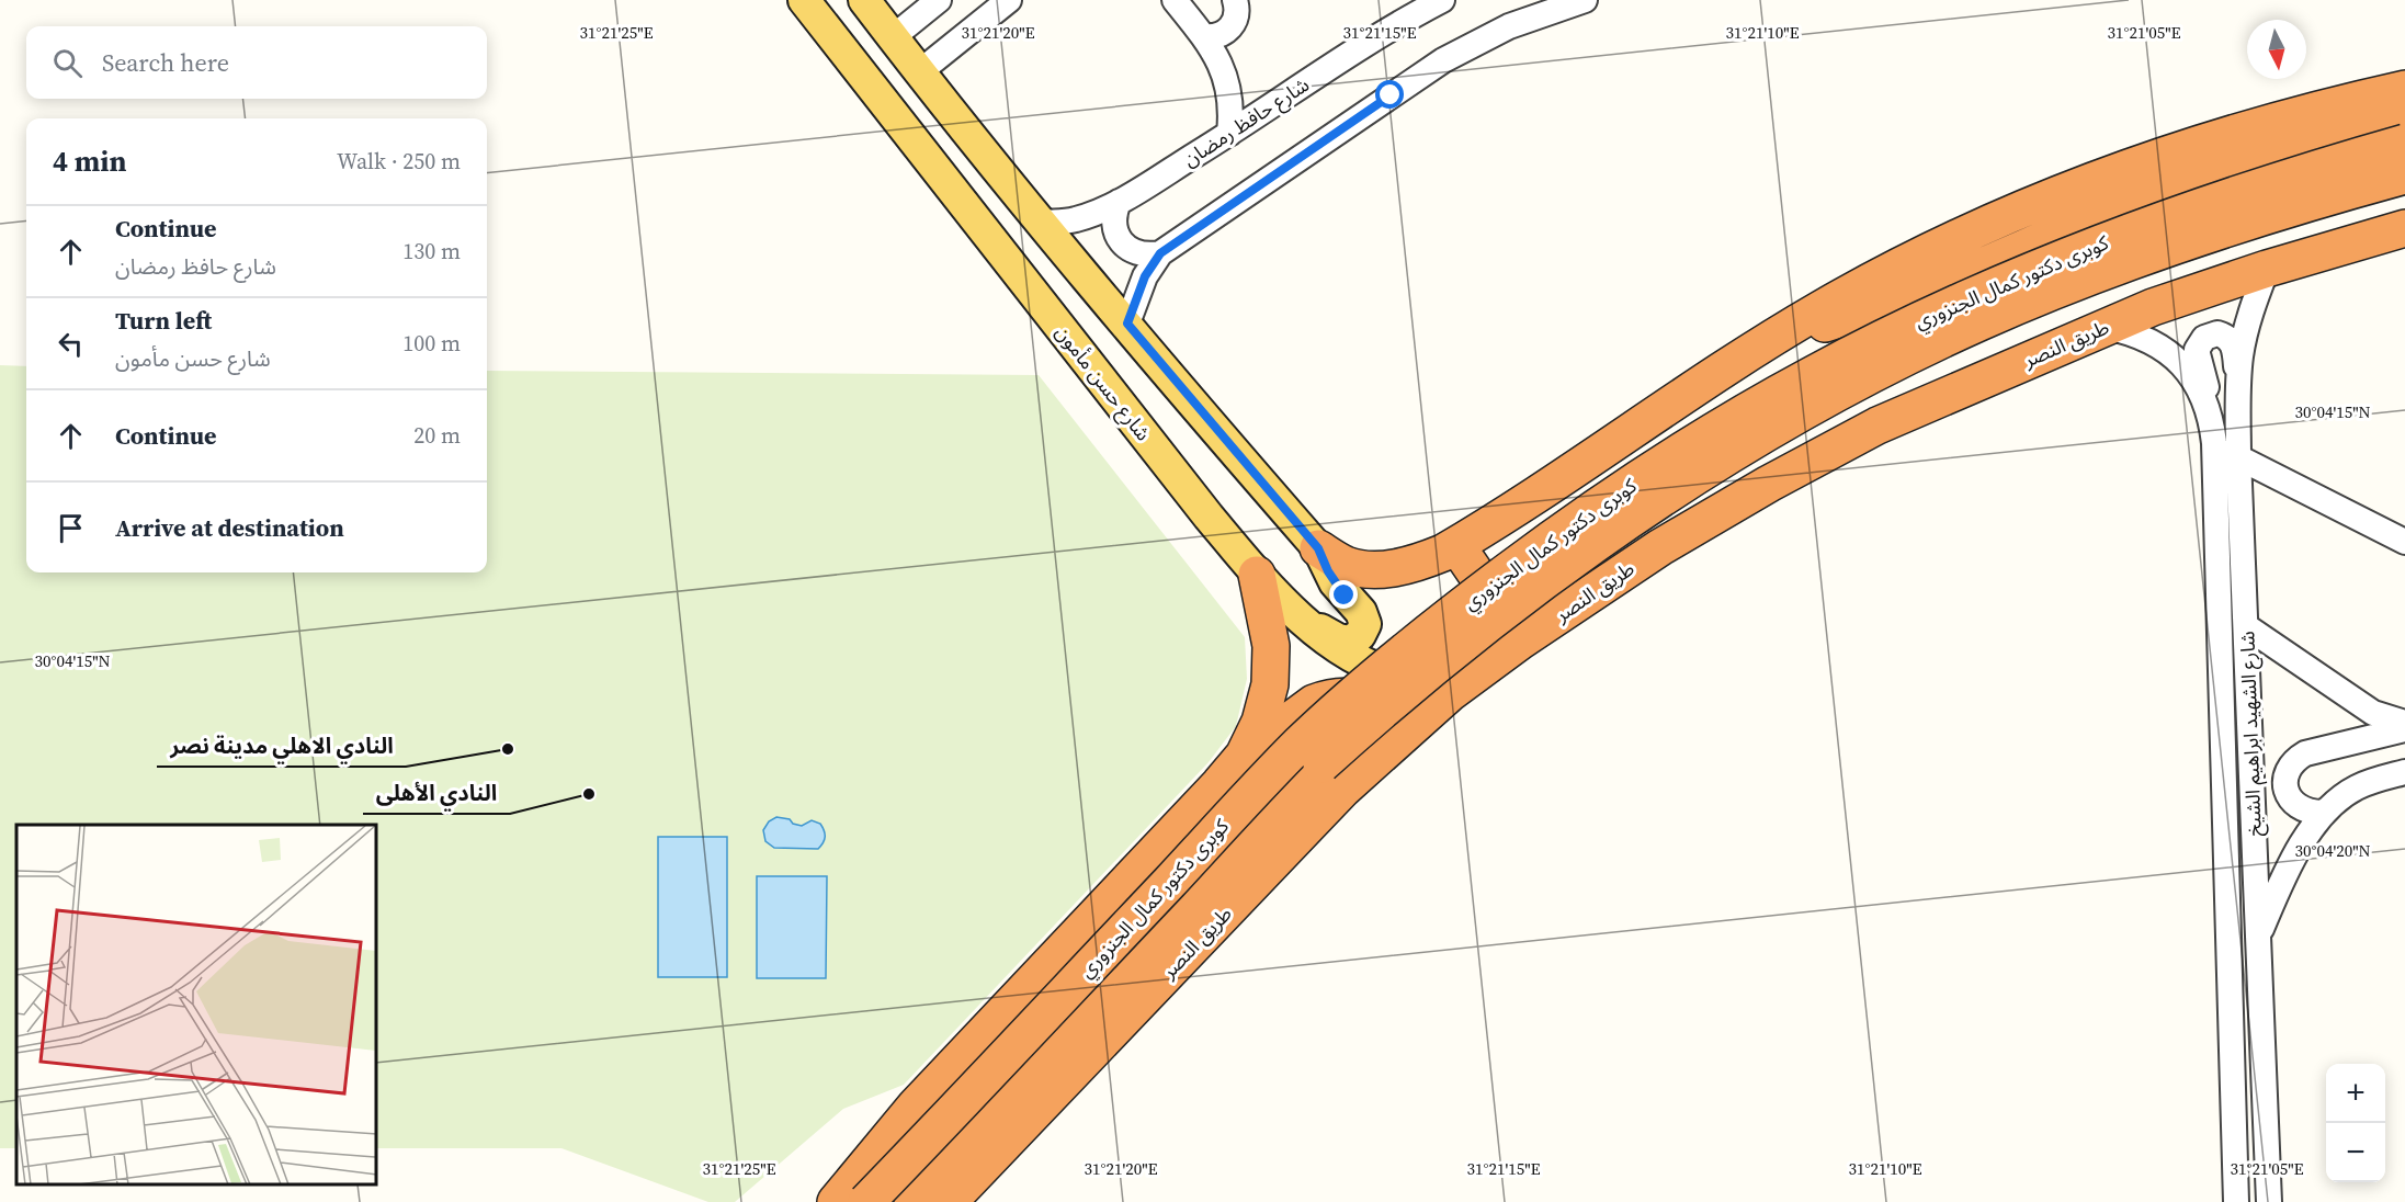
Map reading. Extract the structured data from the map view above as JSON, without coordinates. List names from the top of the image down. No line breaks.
{"streets":{"highway":["كوبرى دكتور كمال الجنزوري","طريق النصر"],"main road":["شارع حسن مأمون"],"street":["شارع حافظ رمضان","شارع الشهيد ابراهيم الشيخ"]},"crossings":[["طريق النصر","شارع حسن مأمون"],["طريق النصر","شارع الشهيد ابراهيم الشيخ"]],"places":["النادي الاهلي مدينة نصر","النادي الأهلى"],"north":"bottom","page":{"search":"Search here","heading":["4 min","Walk · 250 m"],"list":[["Continue","شارع حافظ رمضان","130 m"],["Turn left","شارع حسن مأمون","100 m"],["Continue","20 m"],"Arrive at destination"],"map_buttons":["+","−"]},"coordinates":["31°21'25\"E","31°21'20\"E","31°21'15\"E","31°21'10\"E","31°21'05\"E","30°04'15\"N","30°04'20\"N"]}
